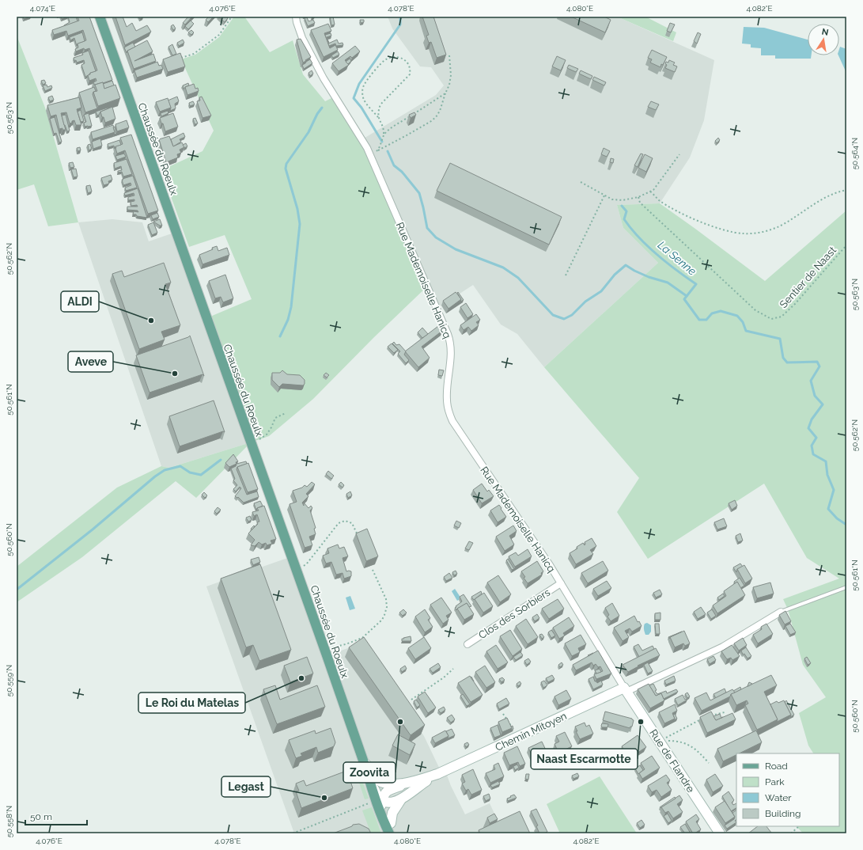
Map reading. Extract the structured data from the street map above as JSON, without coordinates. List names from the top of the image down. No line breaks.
{"streets":{"main road":["Chaussée du Roeulx"],"street":["Rue Mademoiselle Hanicq","Clos des Sorbiers","Chemin Mitoyen","Rue de Flandre"],"path":["Sentier de Naast"]},"crossings":[["Rue Mademoiselle Hanicq","Clos des Sorbiers"],["Rue Mademoiselle Hanicq","Chemin Mitoyen"],["Rue Mademoiselle Hanicq","Rue de Flandre"],["Chemin Mitoyen","Rue de Flandre"]],"water":["La Senne"],"places":["ALDI","Aveve","Le Roi du Matelas","Zoovita","Naast Escarmotte","Legast"],"legend":["Road","Park","Water","Building"],"scale_bar":"50 m","north":"top","coordinates":["4.074°E","4.076°E","4.078°E","4.080°E","4.082°E","50.563°N","50.564°N","50.562°N","50.561°N","50.560°N","50.559°N","50.558°N"]}
